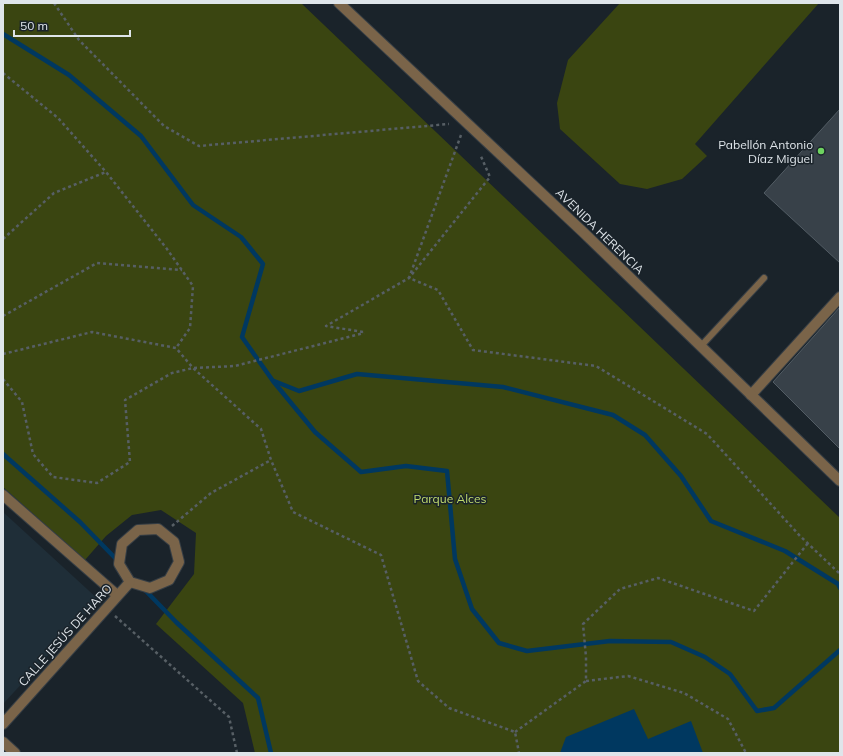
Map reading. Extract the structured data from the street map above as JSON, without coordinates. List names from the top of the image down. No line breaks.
{"streets":{"street":["AVENIDA HERENCIA","CALLE JESÚS DE HARO"]},"parks":["Parque Alces"],"places":["Pabellón Antonio Díaz Miguel"],"scale_bar":"50 m"}
